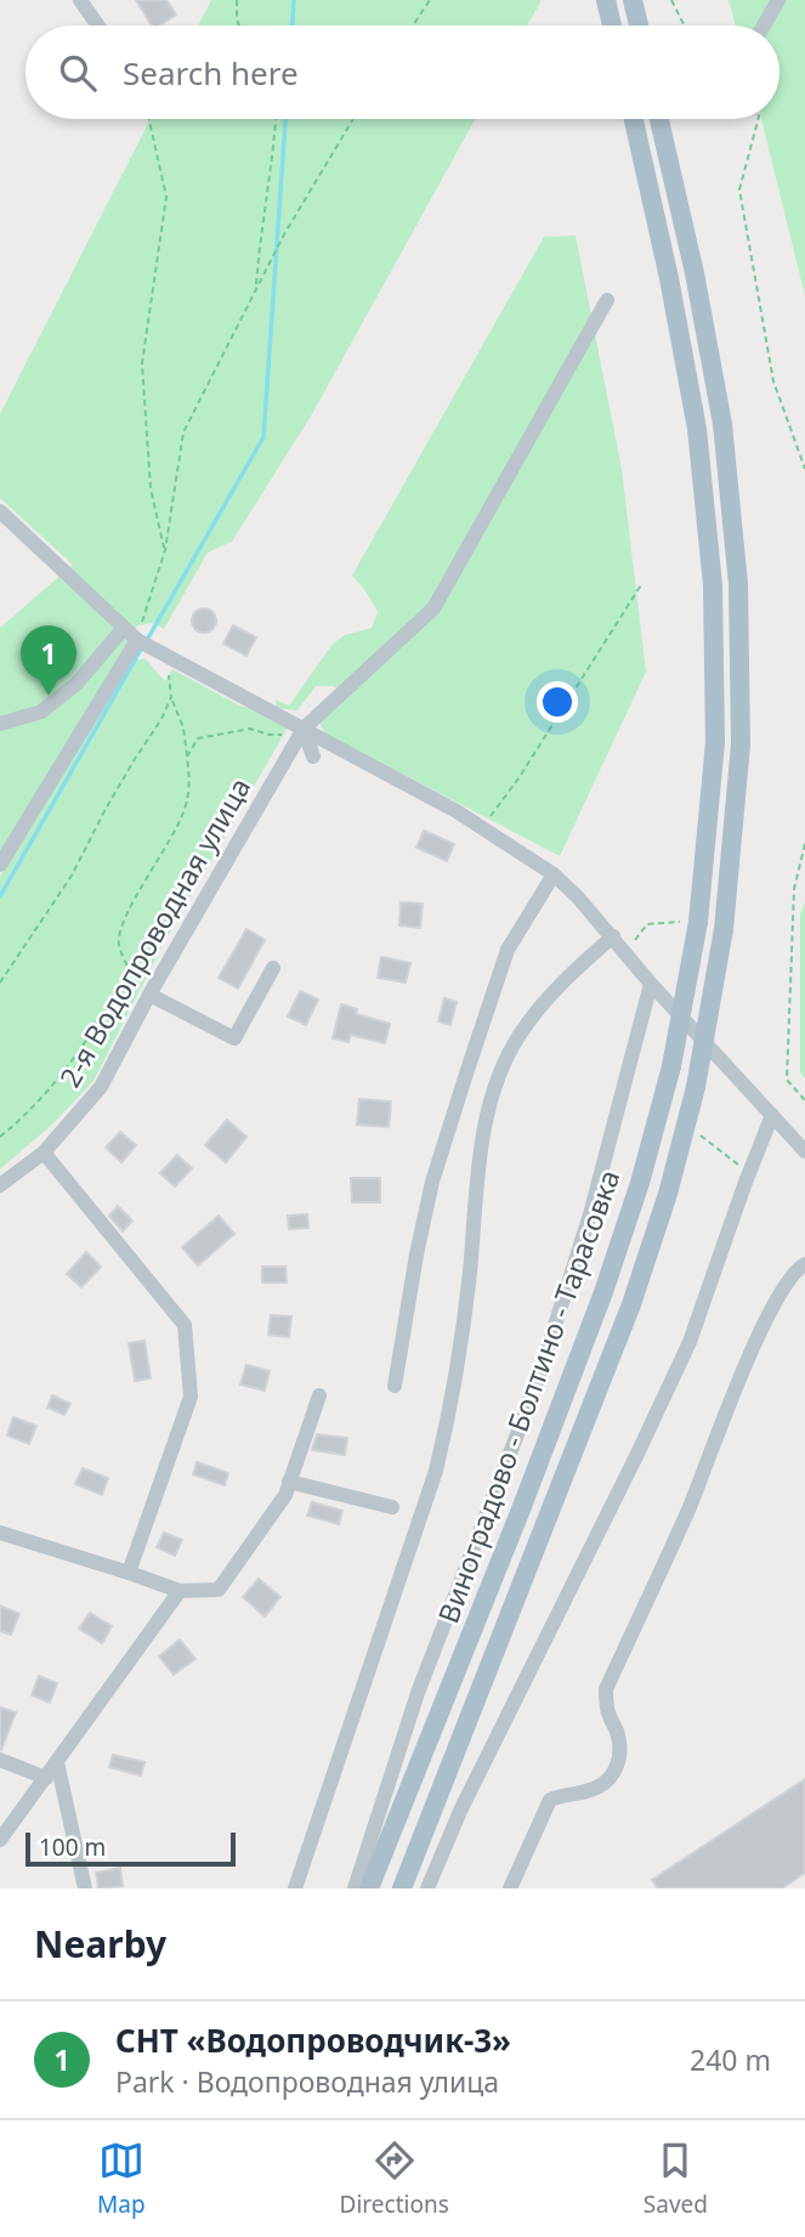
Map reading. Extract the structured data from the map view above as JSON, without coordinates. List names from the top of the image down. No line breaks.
{"streets":{"main road":["Виноградово - Болтино - Тарасовка"],"street":["2-я Водопроводная улица"]},"scale_bar":"100 m","page":{"search":"Search here","pins":"1","scale":"100 m","heading":"Nearby","list":[{"mark":"1","name":"СНТ «Водопроводчик-3»","note":"Park · Водопроводная улица","value":"240 m"}],"nav":["Map","Directions","Saved"]}}
